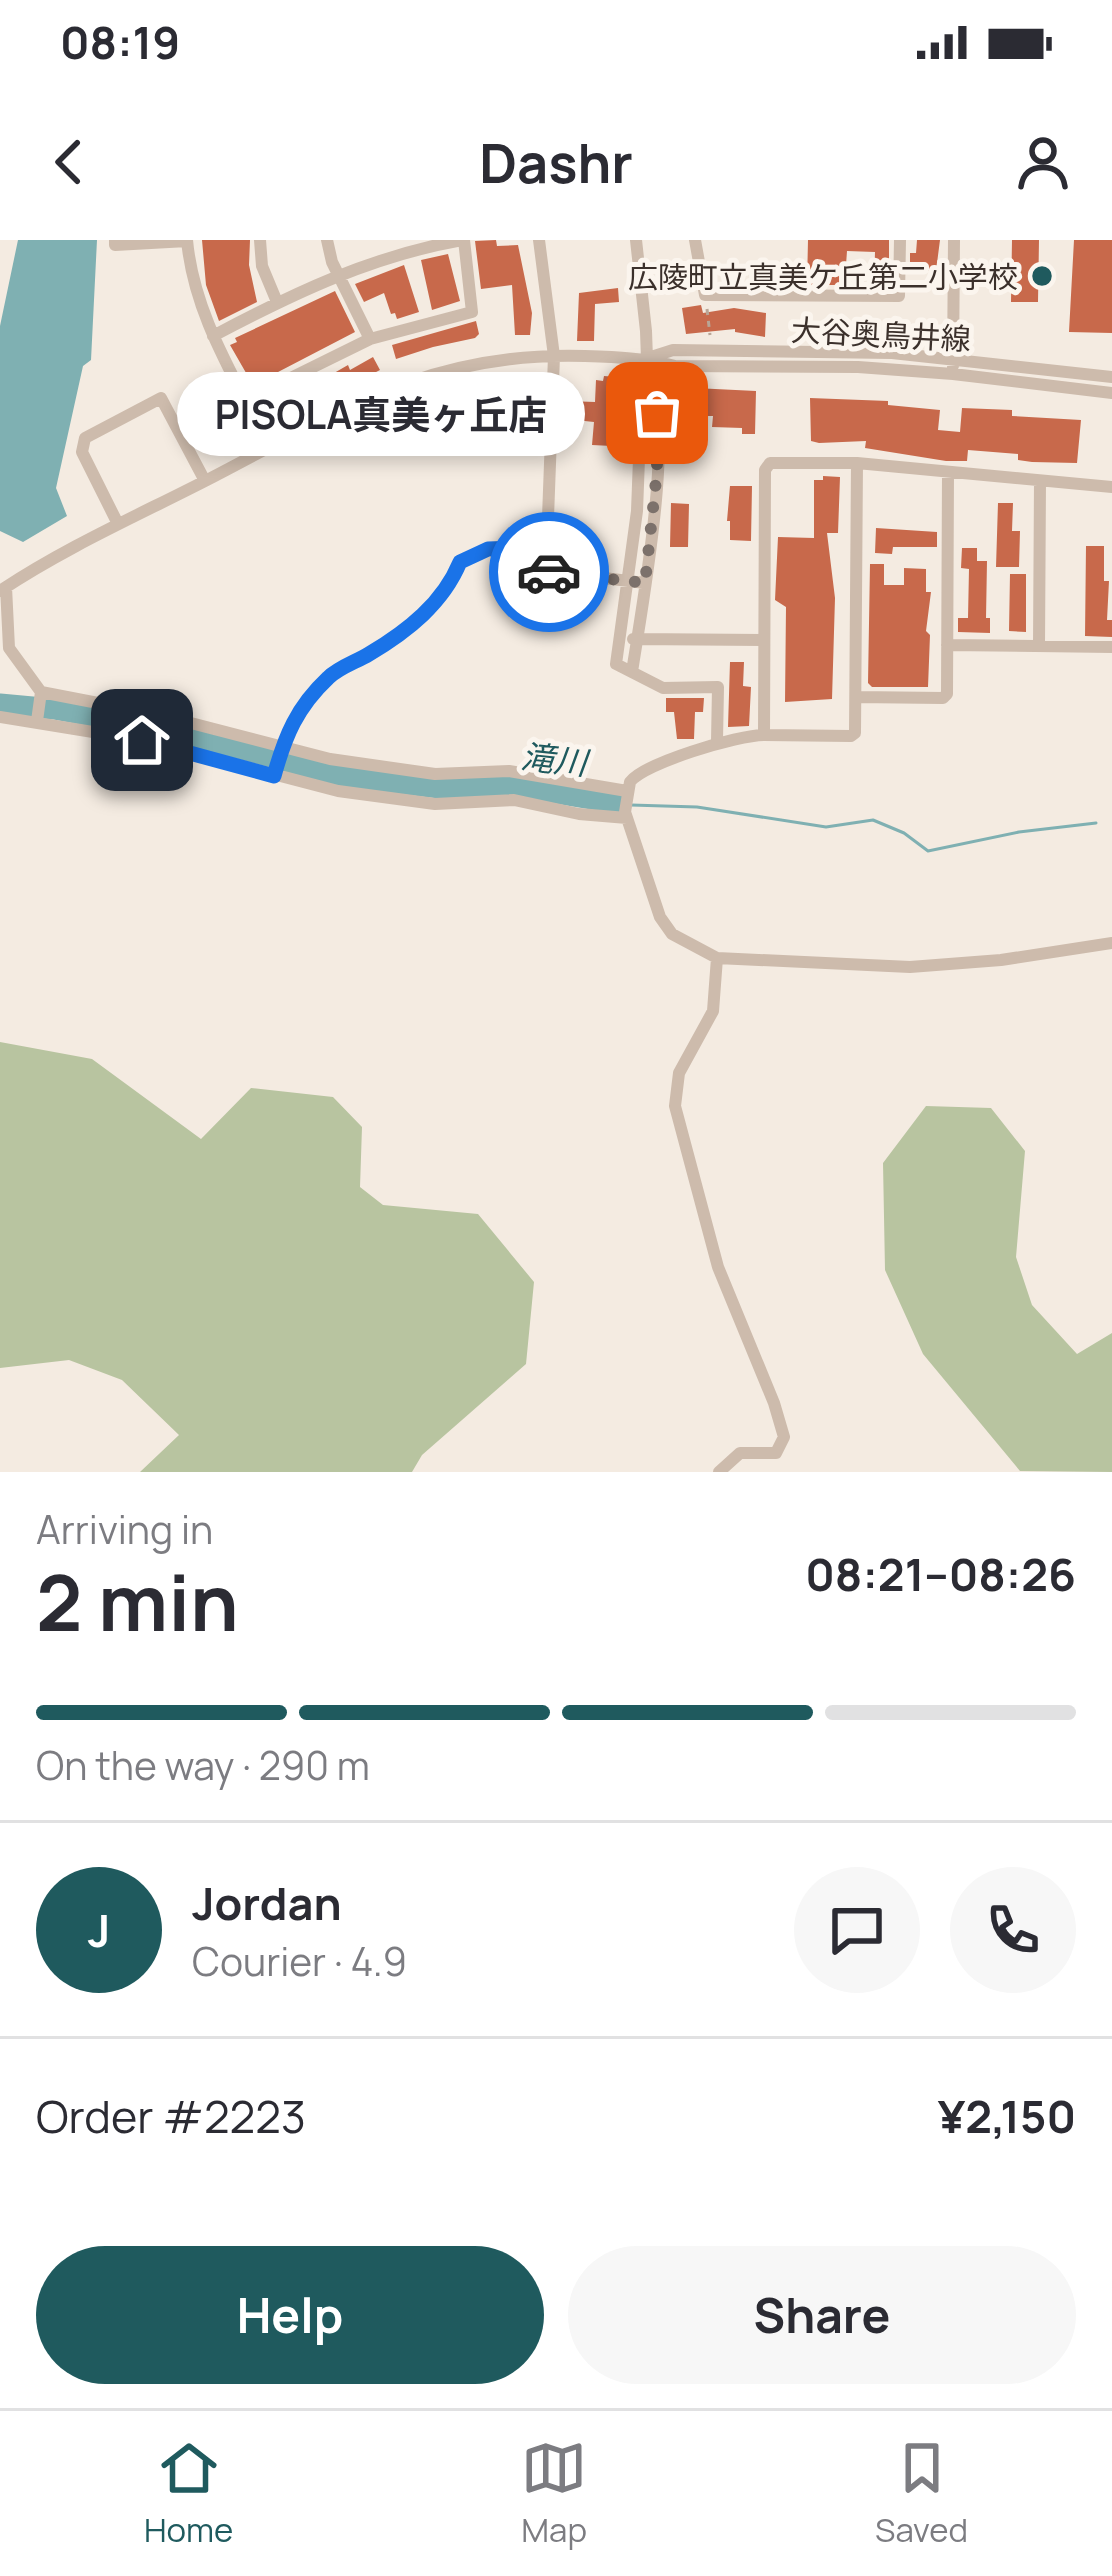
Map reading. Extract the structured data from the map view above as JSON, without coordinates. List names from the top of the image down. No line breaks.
{"streets":{"street":["大谷奥鳥井線"]},"water":["滝川"],"places":["広陵町立真美ケ丘第二小学校","PISOLA真美ヶ丘店"],"page":{"status":"08:19","header":"Dashr","bubble":"PISOLA真美ヶ丘店","heading":["2 min","Arriving in","08:21–08:26"],"panel":["Jordan","Courier · 4.9","Order #2223","¥2,150"],"bar":"On the way · 290 m","round":"J","buttons":["Help","Share"],"tabs":["Home","Map","Saved"]}}
